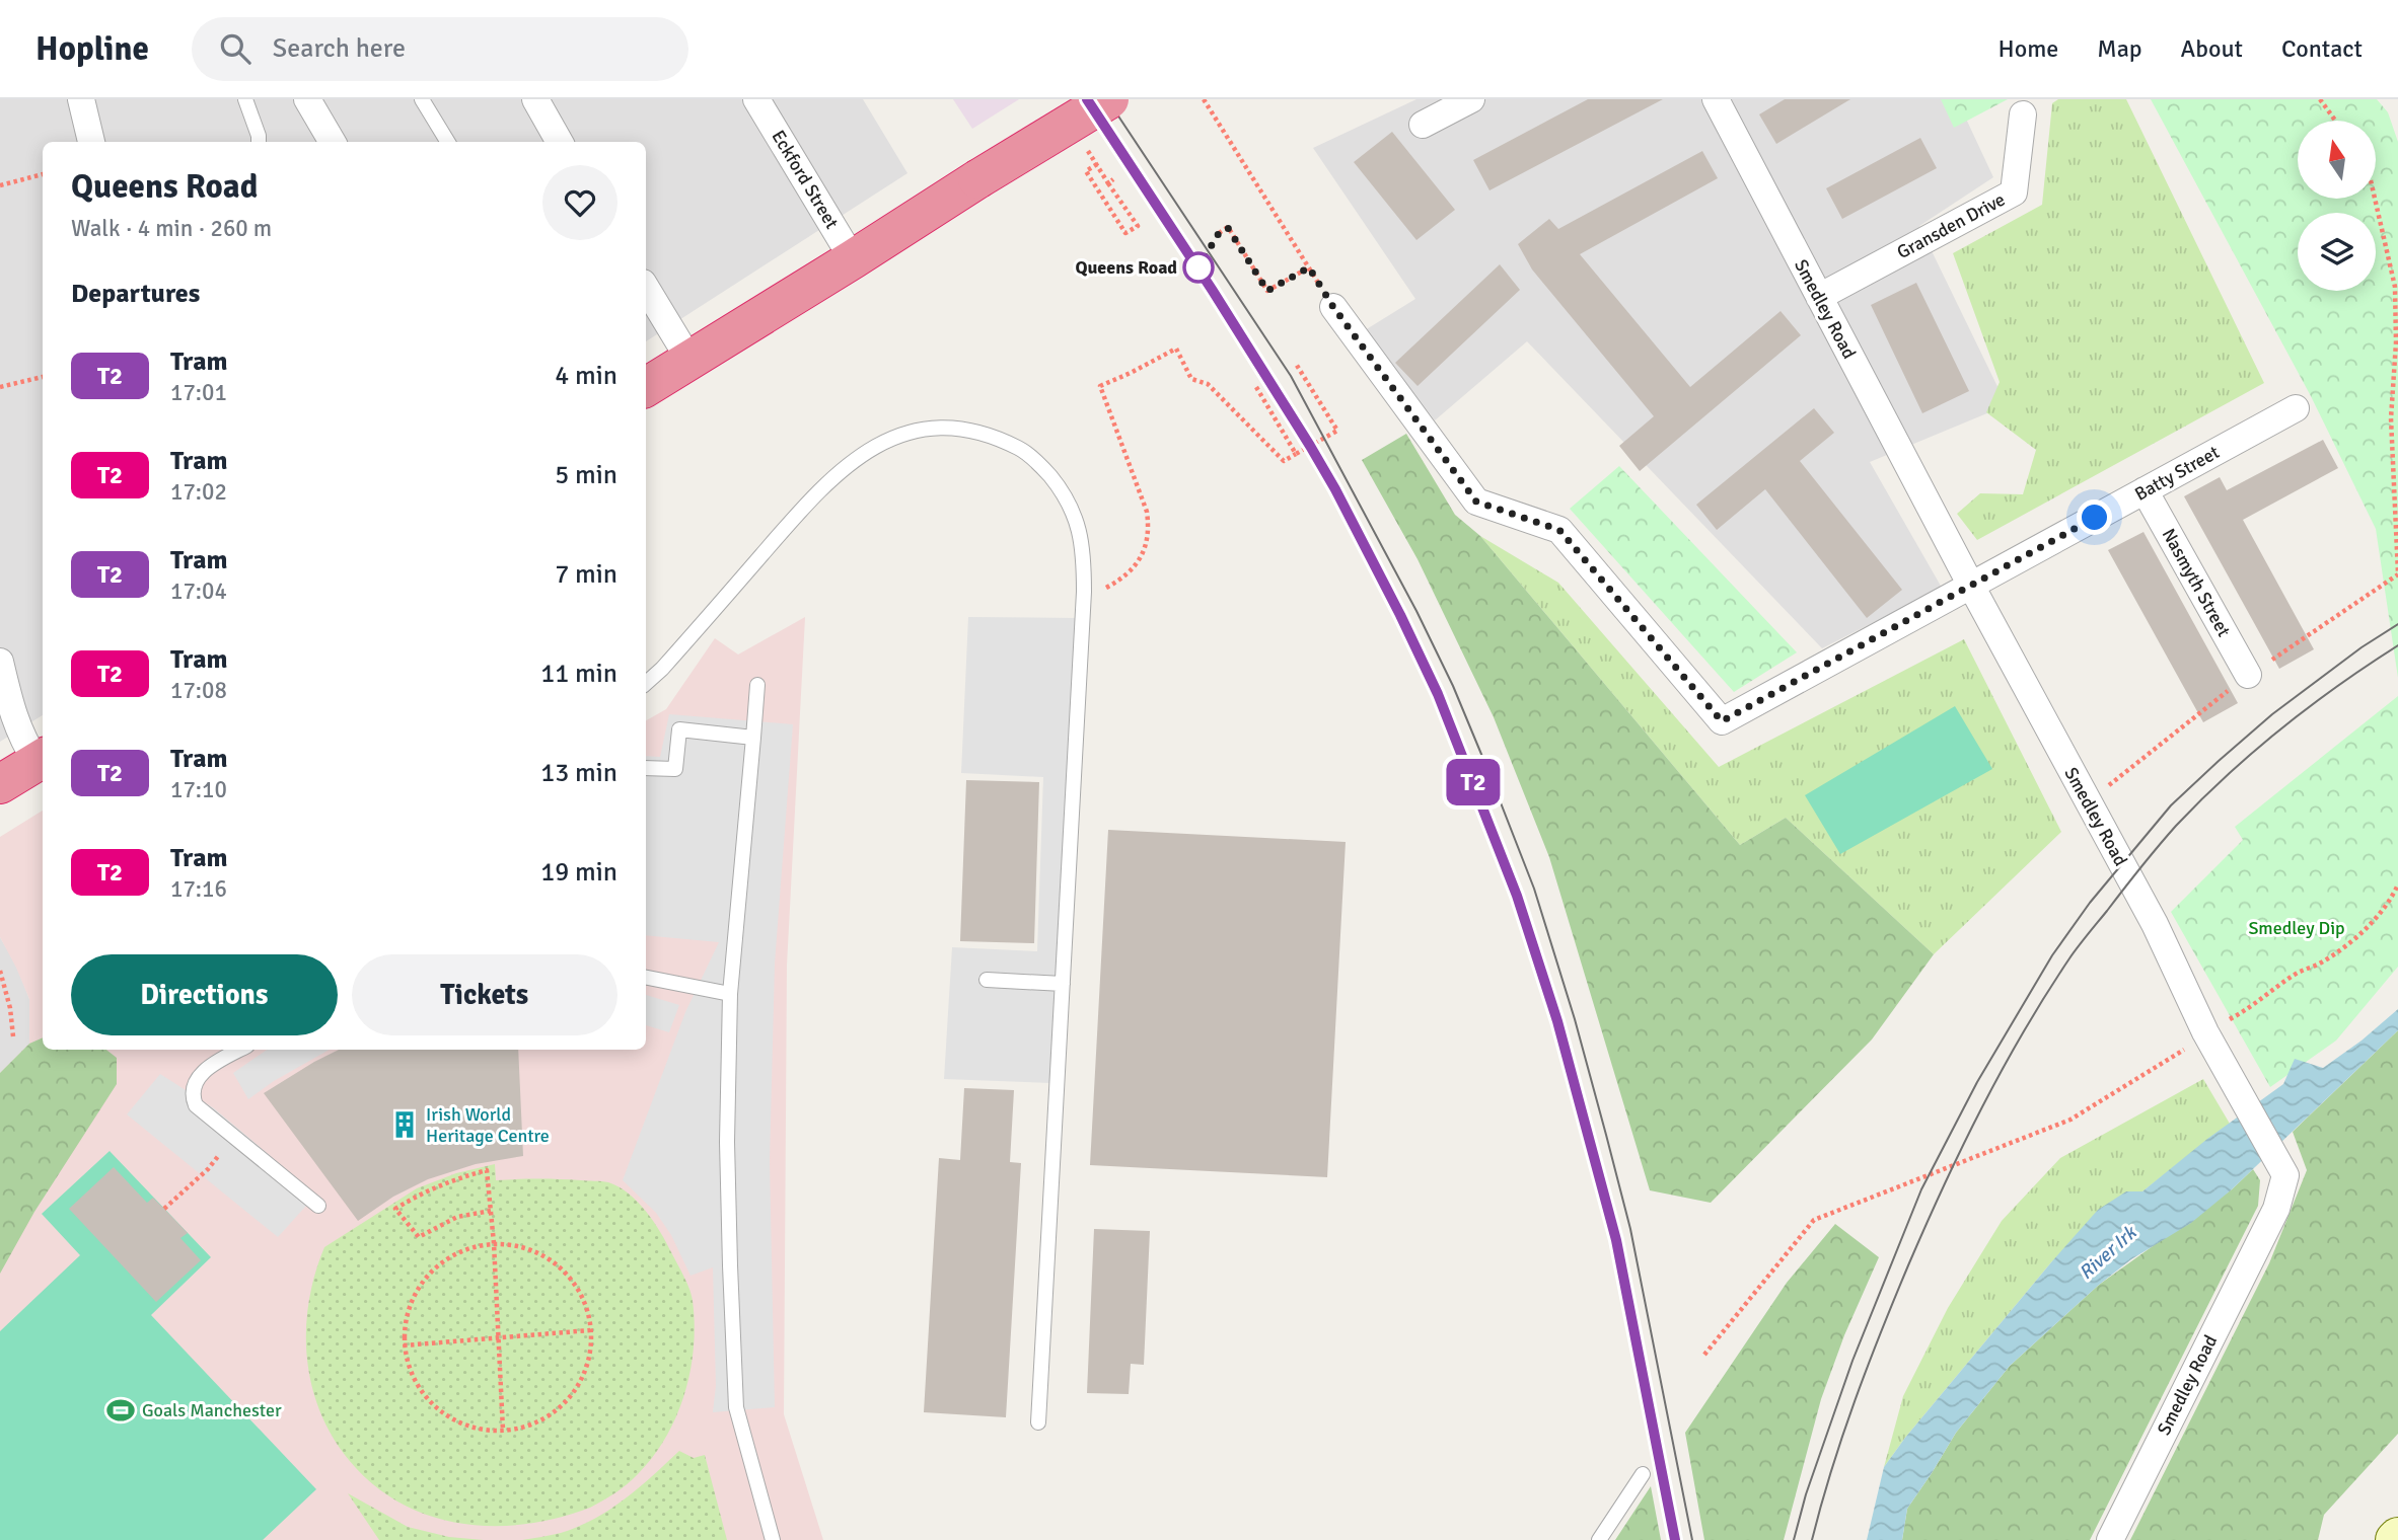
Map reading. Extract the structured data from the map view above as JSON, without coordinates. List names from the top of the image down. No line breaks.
{"streets":{"street":["Eckford Street","Gransden Drive","Smedley Road","Batty Street","Nasmyth Street"]},"crossings":[["Gransden Drive","Smedley Road"],["Smedley Road","Batty Street"],["Batty Street","Nasmyth Street"]],"water":["River Irk"],"parks":["Smedley Dip"],"places":{"other":["Queens Road"],"building":["Irish World Heritage Centre"],"sports":["Goals Manchester"]},"lines":["tram line T2"],"north":"top","page":{"header":"Hopline","search":"Search here","nav":["Home","Map","About","Contact"],"on_map":"T2","heading":[["Queens Road","Walk · 4 min · 260 m"],"Departures"],"list":[{"mark":"T2","name":"Tram","note":"17:01","value":"4 min"},{"mark":"T2","name":"Tram","note":"17:02","value":"5 min"},{"mark":"T2","name":"Tram","note":"17:04","value":"7 min"},{"mark":"T2","name":"Tram","note":"17:08","value":"11 min"},{"mark":"T2","name":"Tram","note":"17:10","value":"13 min"},{"mark":"T2","name":"Tram","note":"17:16","value":"19 min"}],"buttons":["Directions","Tickets"]}}
